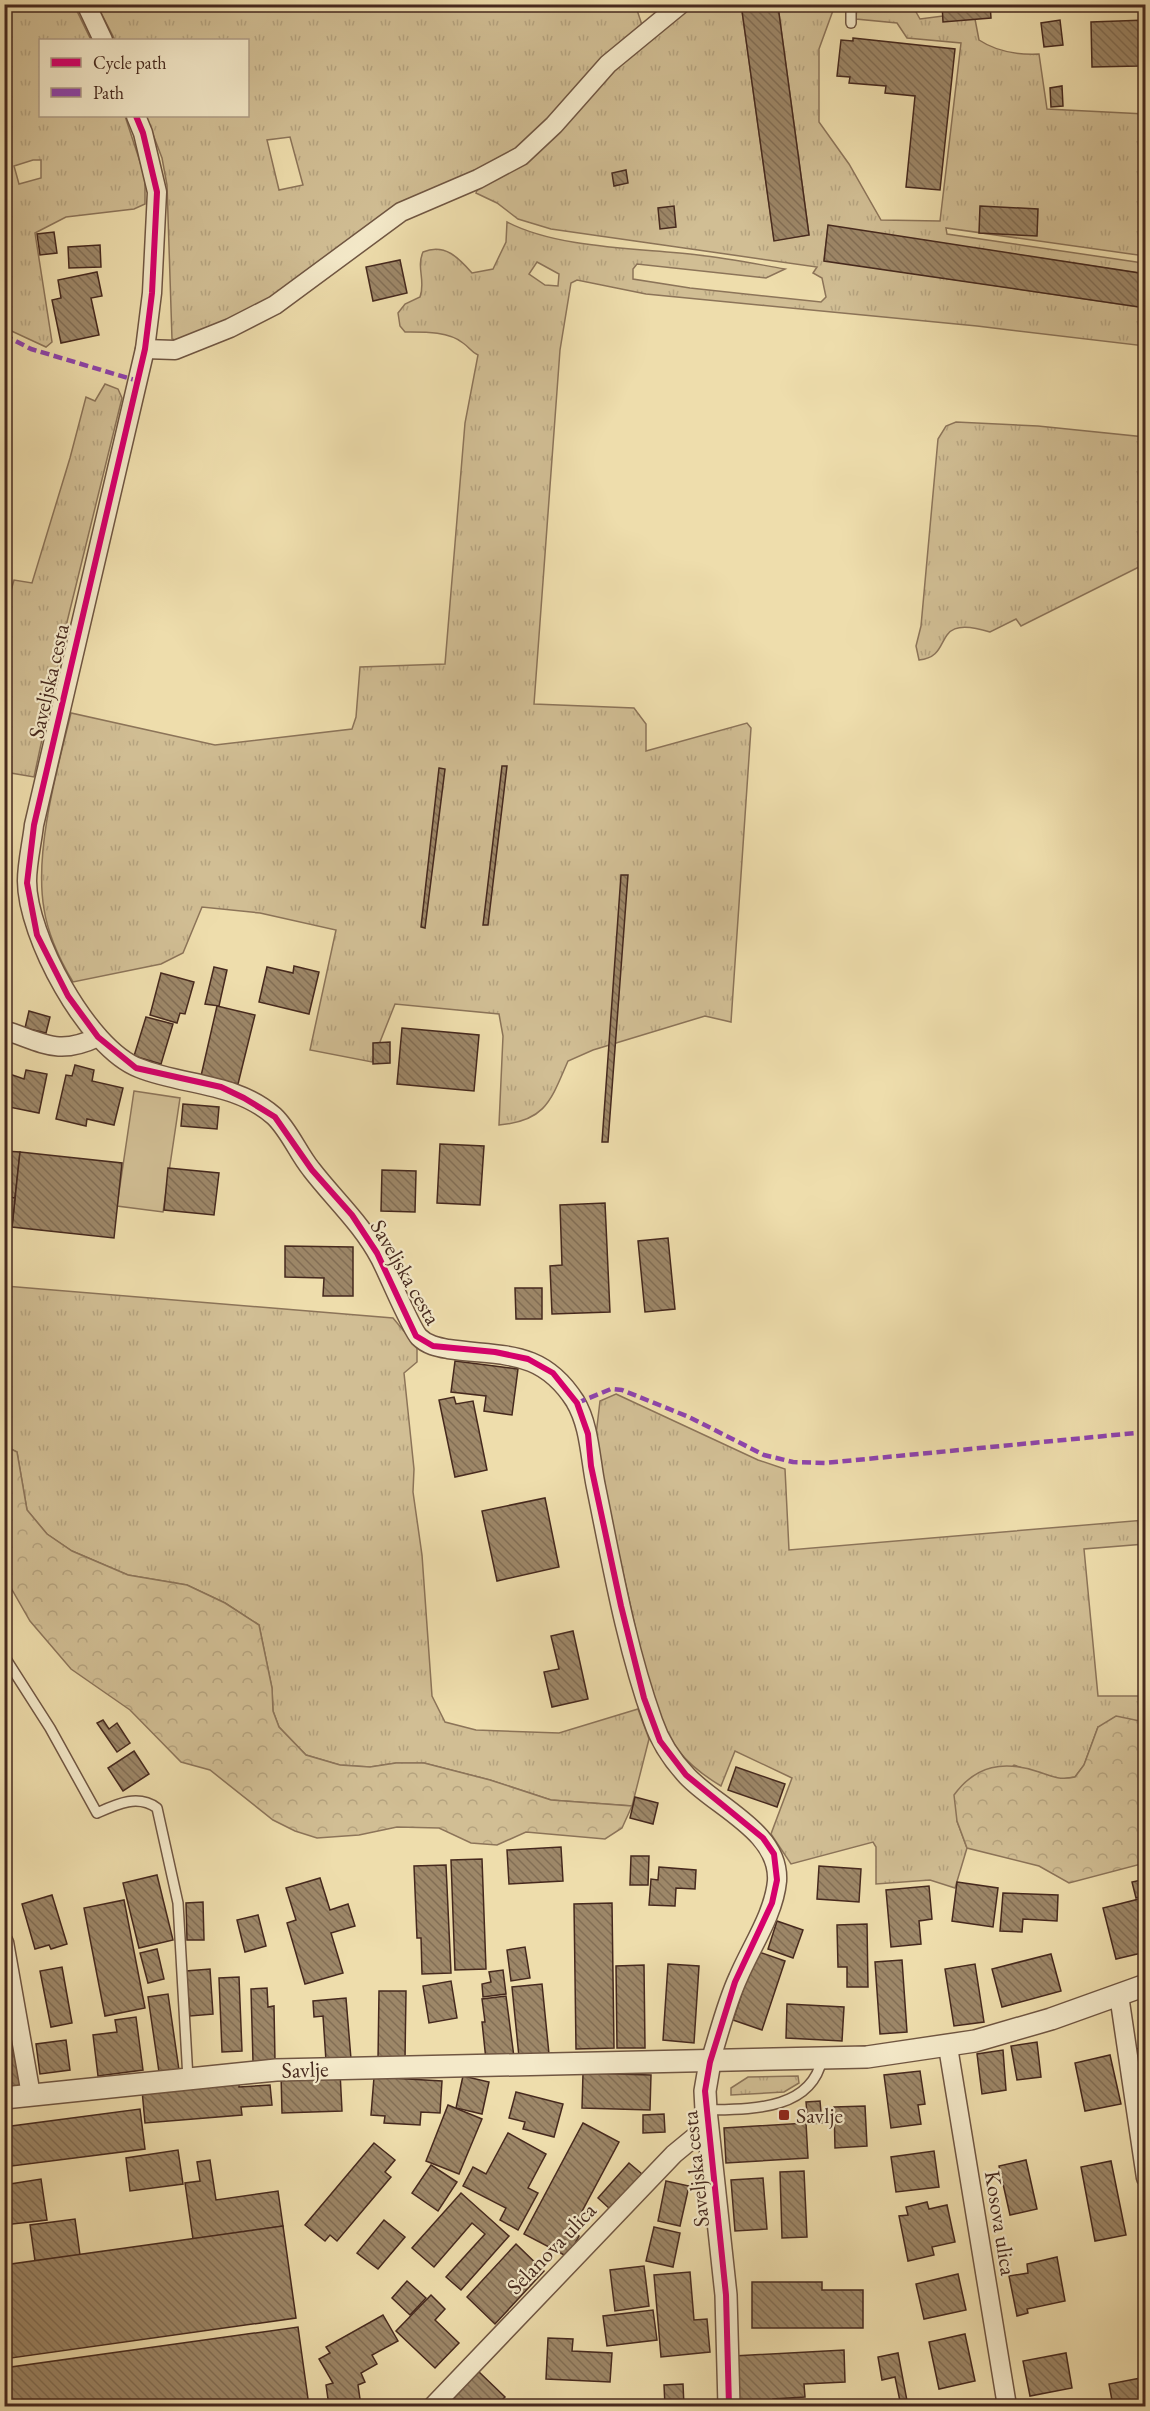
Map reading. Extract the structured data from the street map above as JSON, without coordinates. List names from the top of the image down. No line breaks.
{"streets":{"street":["Saveljska cesta","Savlje","Kosova ulica","Selanova ulica"]},"crossings":[["Saveljska cesta","Savlje"],["Saveljska cesta","Selanova ulica"],["Savlje","Kosova ulica"]],"places":{"transit":["Savlje"]},"legend":["Cycle path","Path"]}
